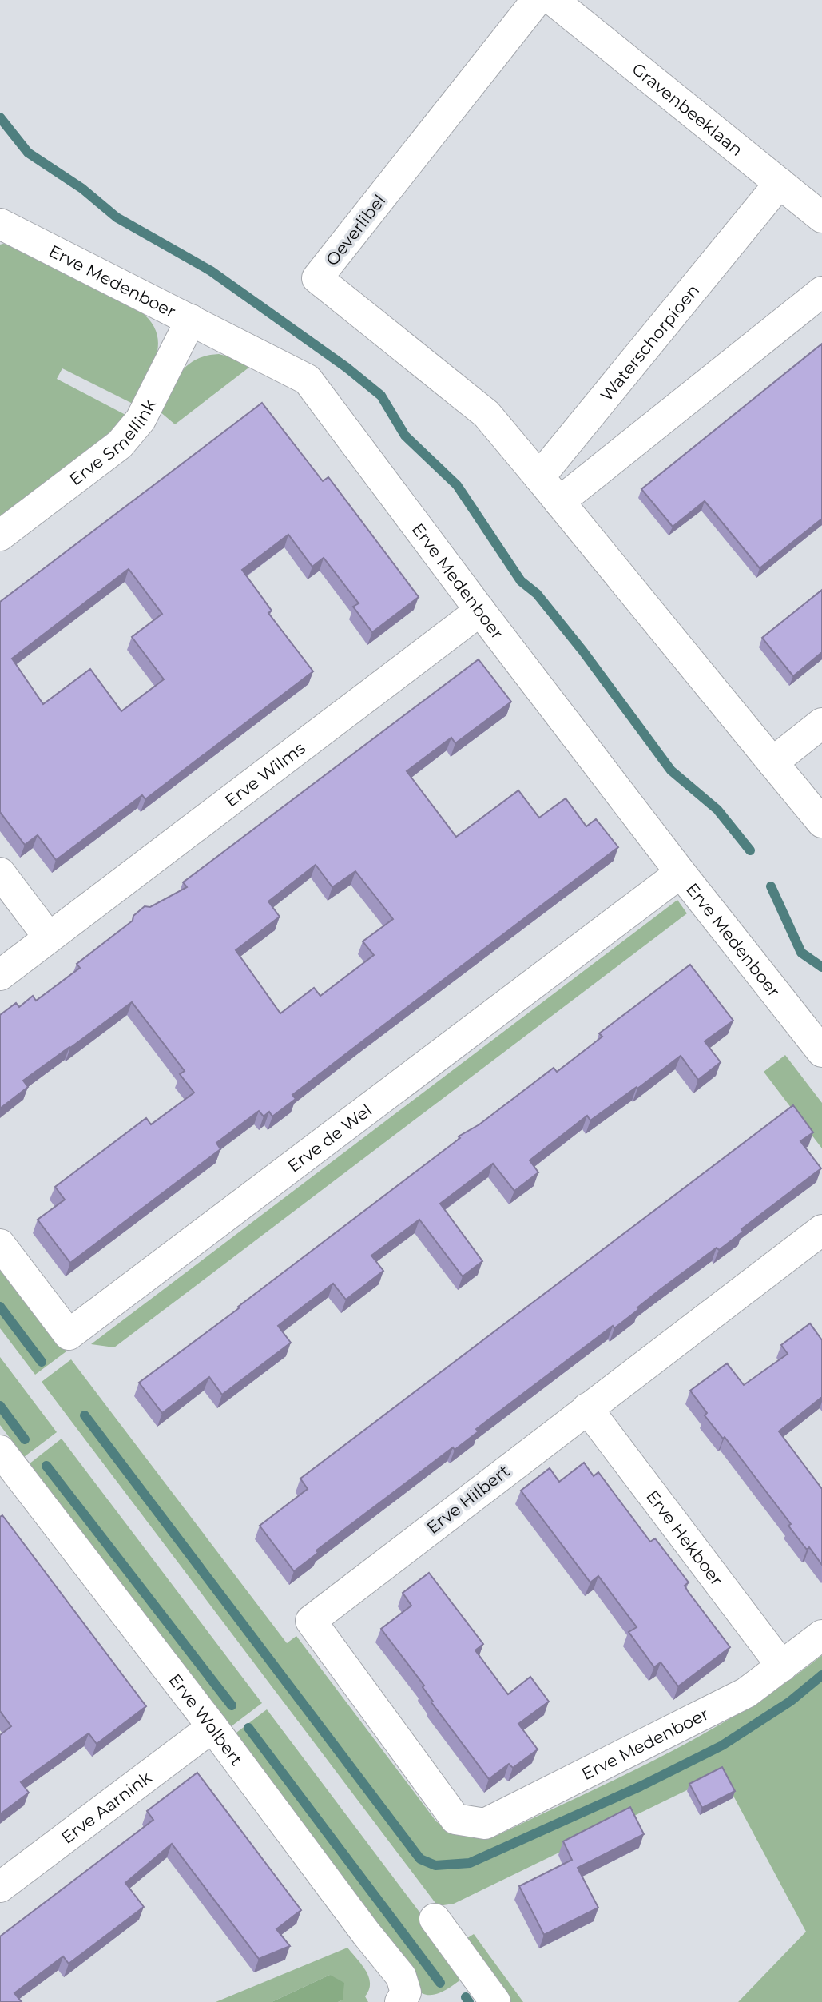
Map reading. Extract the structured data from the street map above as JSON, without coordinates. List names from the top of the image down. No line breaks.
{"streets":{"street":["Gravenbeeklaan","Oeverlibel","Erve Medenboer","Waterschorpioen","Erve Smellink","Erve Wilms","Erve de Wel","Erve Hilbert","Erve Hekboer","Erve Wolbert","Erve Aarnink"]},"crossings":[["Gravenbeeklaan","Waterschorpioen"],["Oeverlibel","Waterschorpioen"],["Erve Medenboer","Erve Smellink"],["Erve Medenboer","Erve Wilms"],["Erve Medenboer","Erve de Wel"],["Erve Medenboer","Erve Hilbert"],["Erve Medenboer","Erve Hekboer"],["Erve Hilbert","Erve Hekboer"],["Erve Wolbert","Erve Aarnink"]]}
